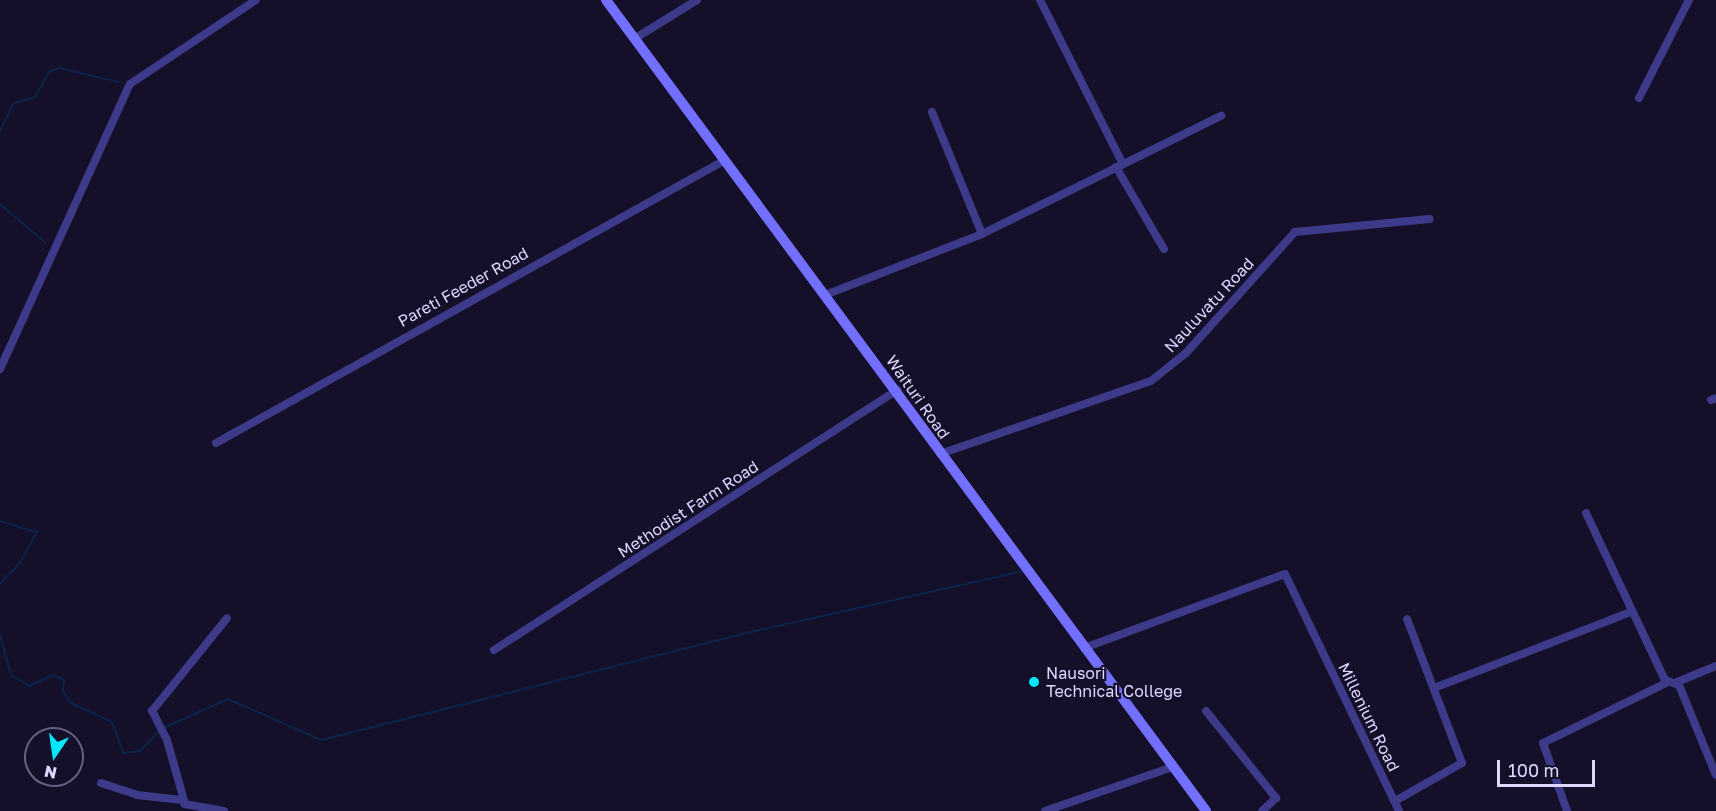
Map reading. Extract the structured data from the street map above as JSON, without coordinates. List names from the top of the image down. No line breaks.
{"streets":{"main road":["Waituri Road"],"street":["Pareti Feeder Road","Nauluvatu Road","Methodist Farm Road","Millenium Road"]},"crossings":[["Pareti Feeder Road","Waituri Road"],["Nauluvatu Road","Waituri Road"],["Waituri Road","Methodist Farm Road"],["Waituri Road","Millenium Road"]],"places":["Nausori Technical College"],"scale_bar":"100 m","north":"bottom"}
